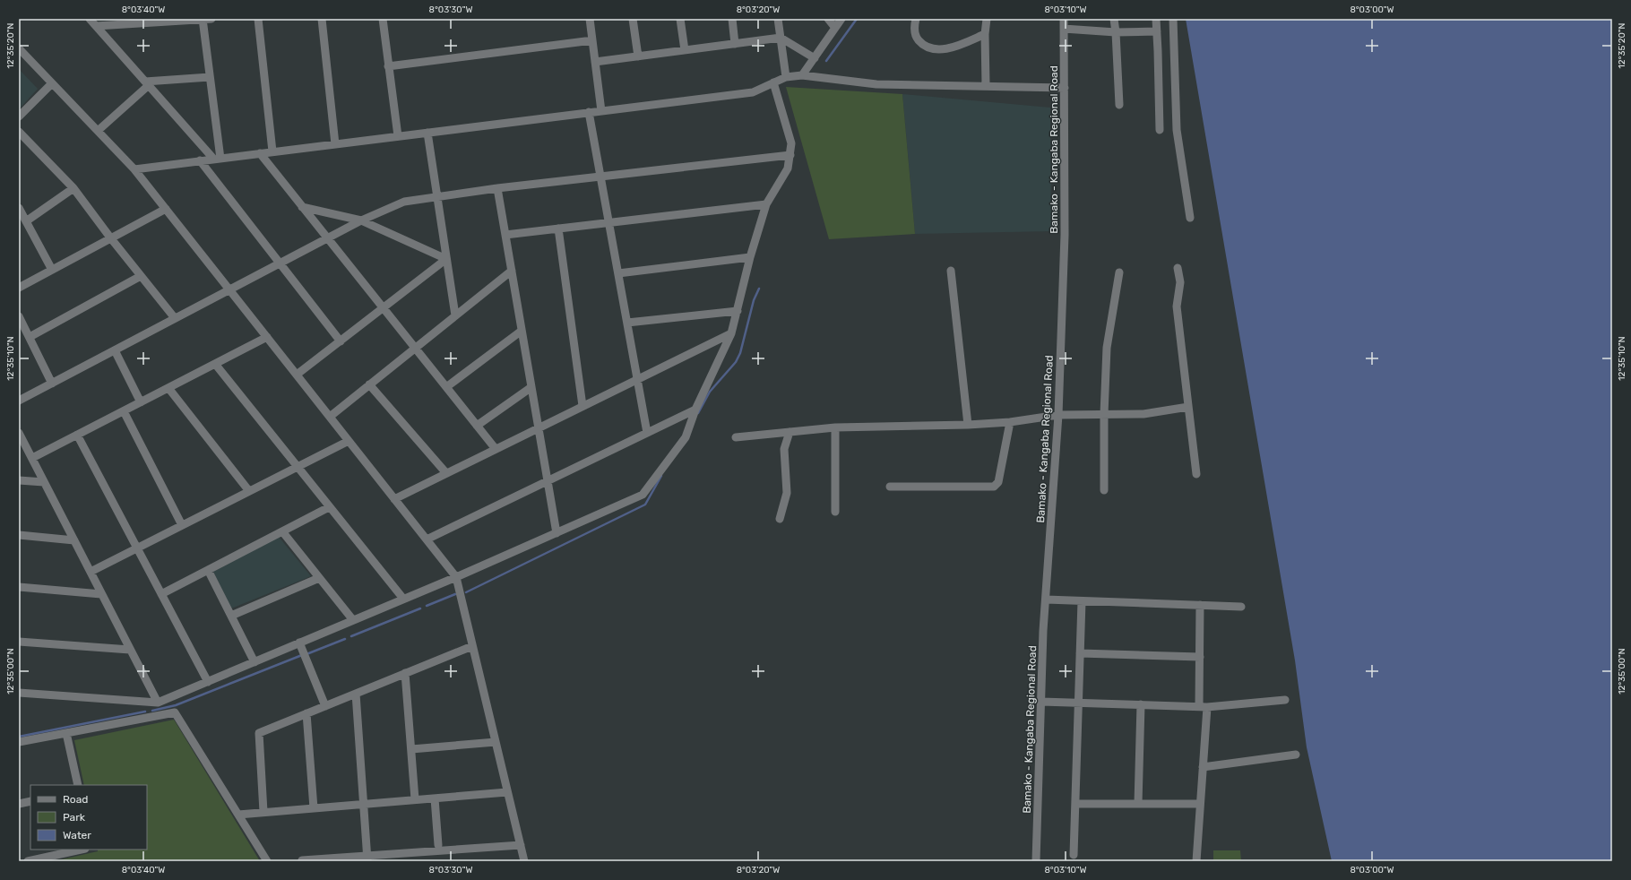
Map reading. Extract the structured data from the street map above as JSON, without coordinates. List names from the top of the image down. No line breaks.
{"streets":{"street":["Bamako - Kangaba Regional Road"]},"legend":["Road","Park","Water"],"coordinates":["8°03'40\"W","8°03'30\"W","8°03'20\"W","8°03'10\"W","8°03'00\"W","12°35'20\"N","12°35'10\"N","12°35'00\"N"]}
